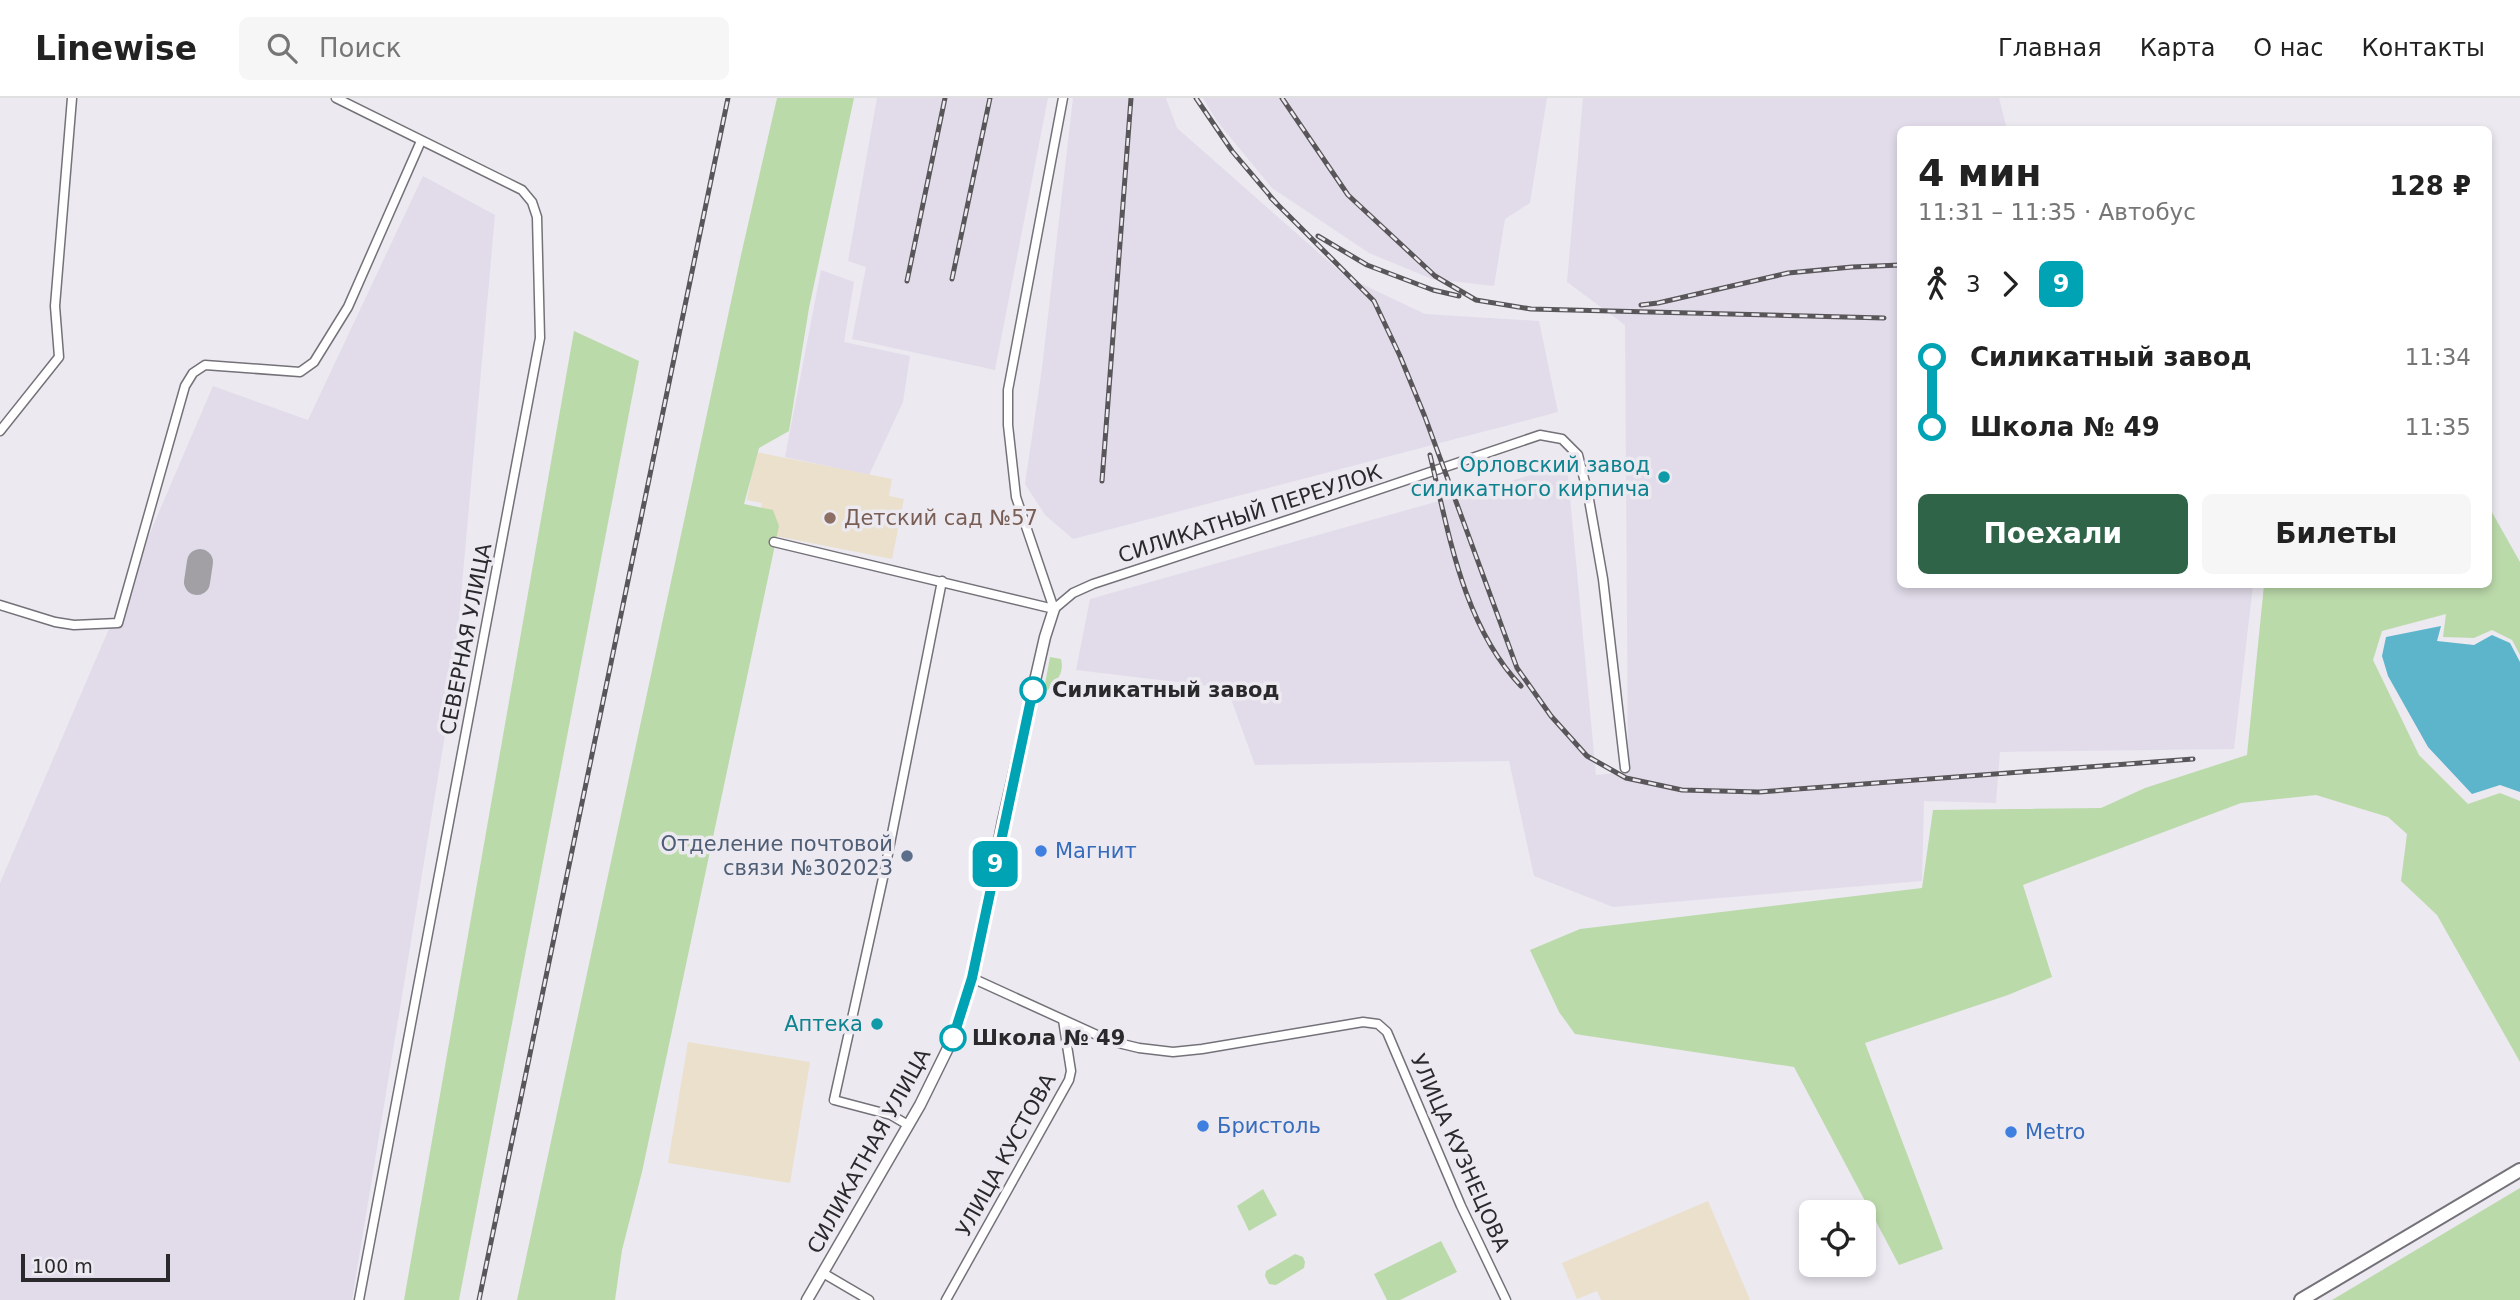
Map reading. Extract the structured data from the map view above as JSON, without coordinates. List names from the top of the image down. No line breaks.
{"streets":{"street":["СИЛИКАТНЫЙ ПЕРЕУЛОК","СЕВЕРНАЯ УЛИЦА","СИЛИКАТНАЯ УЛИЦА","УЛИЦА КУЗНЕЦОВА","УЛИЦА КУСТОВА"]},"crossings":[["СИЛИКАТНЫЙ ПЕРЕУЛОК","СИЛИКАТНАЯ УЛИЦА"],["УЛИЦА КУЗНЕЦОВА","УЛИЦА КУСТОВА"]],"places":["Орловский завод силикатного кирпича","Детский сад №57","Силикатный завод","Магнит","Отделение почтовой связи №302023","Аптека","Школа № 49","Бристоль","Metro"],"lines":["bus line 9"],"scale_bar":"100 m","page":{"header":"Linewise","search":"Поиск","nav":["Главная","Карта","О нас","Контакты"],"on_map":"9","heading":["4 мин","11:31 – 11:35 · Автобус","128 ₽"],"legs":["3","9"],"list":[{"name":"Силикатный завод","value":"11:34"},{"name":"Школа № 49","value":"11:35"}],"buttons":["Поехали","Билеты"],"scale":"100 m"}}
